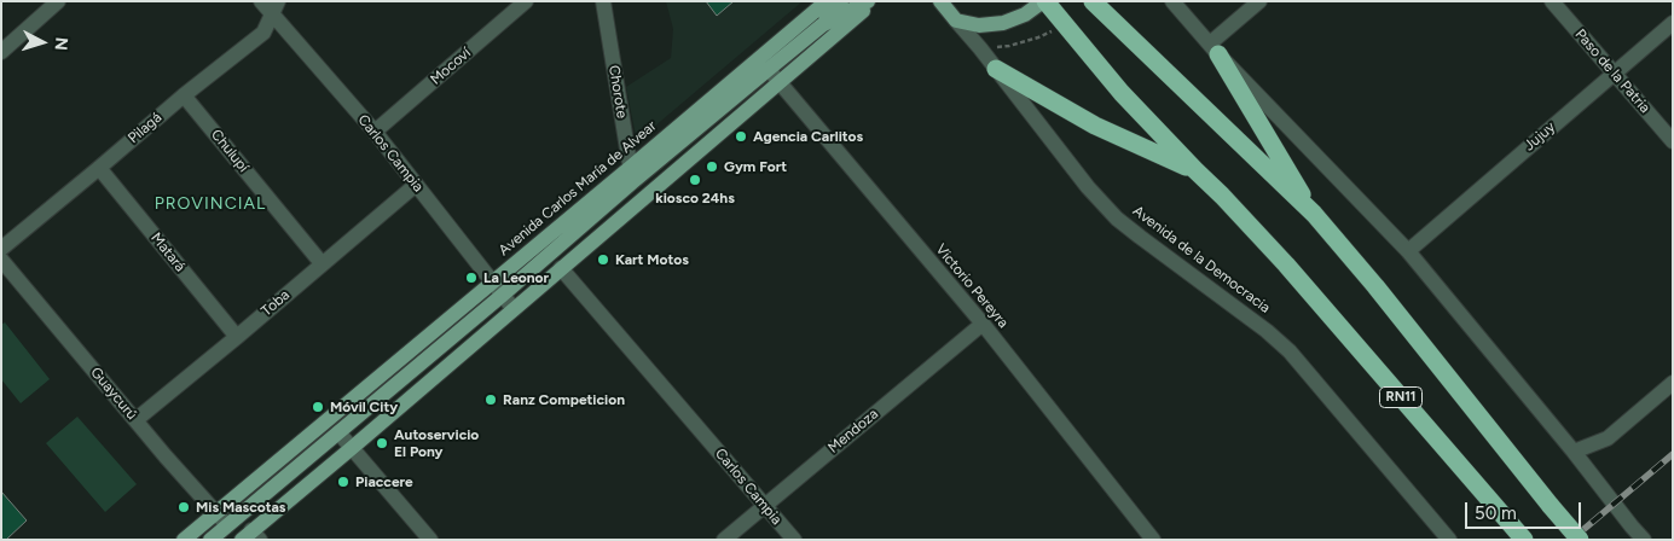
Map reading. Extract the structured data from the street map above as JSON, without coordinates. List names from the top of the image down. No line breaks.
{"streets":{"highway":["RN11"],"main road":["Avenida Carlos María de Alvear","Avenida de la Democracia"],"street":["Mocoví","Paso de la Patria","Chorote","Pilagá","Jujuy","Chulupí","Carlos Campia","Matará","Victorio Pereyra","Toba","Guaycurú","Mendoza"]},"crossings":[["Mocoví","Carlos Campia"],["Paso de la Patria","Jujuy"],["Chorote","Avenida Carlos María de Alvear"],["Pilagá","Chulupí"],["Pilagá","Carlos Campia"],["Pilagá","Matará"],["Chulupí","Toba"],["Carlos Campia","Avenida Carlos María de Alvear"],["Carlos Campia","Toba"],["Carlos Campia","Mendoza"],["Avenida Carlos María de Alvear","Victorio Pereyra"],["Avenida Carlos María de Alvear","Guaycurú"],["Matará","Toba"],["Victorio Pereyra","Mendoza"],["Toba","Guaycurú"]],"districts":["PROVINCIAL"],"places":["Agencia Carlitos","Gym Fort","kiosco 24hs","Kart Motos","La Leonor","Ranz Competicion","Móvil City","Autoservicio El Pony","Piaccere","Mis Mascotas"],"scale_bar":"50 m","north":"right"}
